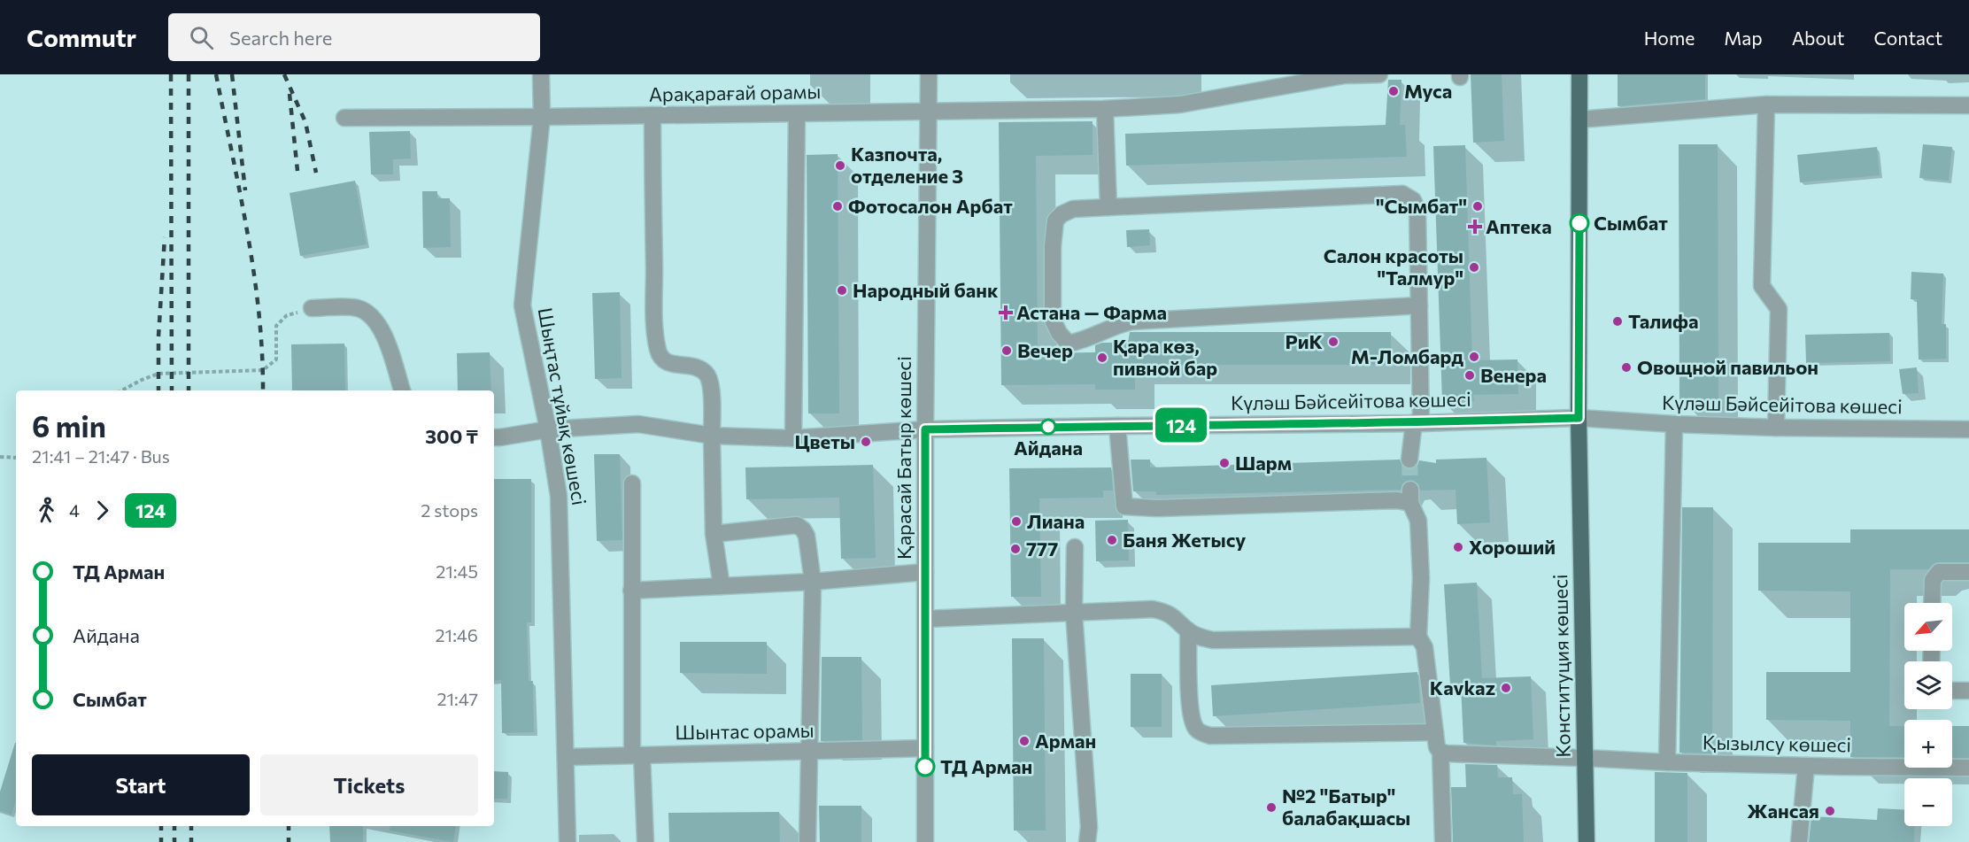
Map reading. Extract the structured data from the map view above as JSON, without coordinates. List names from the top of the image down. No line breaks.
{"streets":{"main road":["Конституция көшесі"],"street":["Арақарағай орамы","Күләш Бәйсейітова көшесі","Шыңтас тұйық көшесі","Қарасай Батыр көшесі","Шынтас орамы","Қызылсу көшесі"]},"crossings":[["Арақарағай орамы","Шыңтас тұйық көшесі"],["Арақарағай орамы","Қарасай Батыр көшесі"],["Күләш Бәйсейітова көшесі","Шыңтас тұйық көшесі"],["Күләш Бәйсейітова көшесі","Қарасай Батыр көшесі"],["Күләш Бәйсейітова көшесі","Конституция көшесі"],["Шыңтас тұйық көшесі","Шынтас орамы"],["Қарасай Батыр көшесі","Шынтас орамы"],["Конституция көшесі","Қызылсу көшесі"]],"places":{"other":["Муса","Казпочта, отделение 3","Фотосалон Арбат","\"Сымбат\"","Сымбат","Салон красоты \"Талмур\"","Народный банк","Талифа","РиК","Вечер","М-Ломбард","Қара көз, пивной бар","Овощной павильон","Венера","Айдана","Цветы","Шарм","Лиана","Баня Жетысу","Хороший","777","Kavkaz","Арман","ТД Арман","№2 \"Батыр\" балабақшасы","Жансая"],"health":["Аптека","Астана — Фарма"]},"lines":["bus line 124"],"north":"bottom left","page":{"header":"Commutr","search":"Search here","nav":["Home","Map","About","Contact"],"on_map":"124","heading":["6 min","21:41 – 21:47 · Bus","300 ₸"],"legs":["4","124","2 stops"],"list":[{"name":"ТД Арман","value":"21:45"},{"name":"Айдана","value":"21:46"},{"name":"Сымбат","value":"21:47"}],"map_buttons":["+","−"],"buttons":["Start","Tickets"]}}
